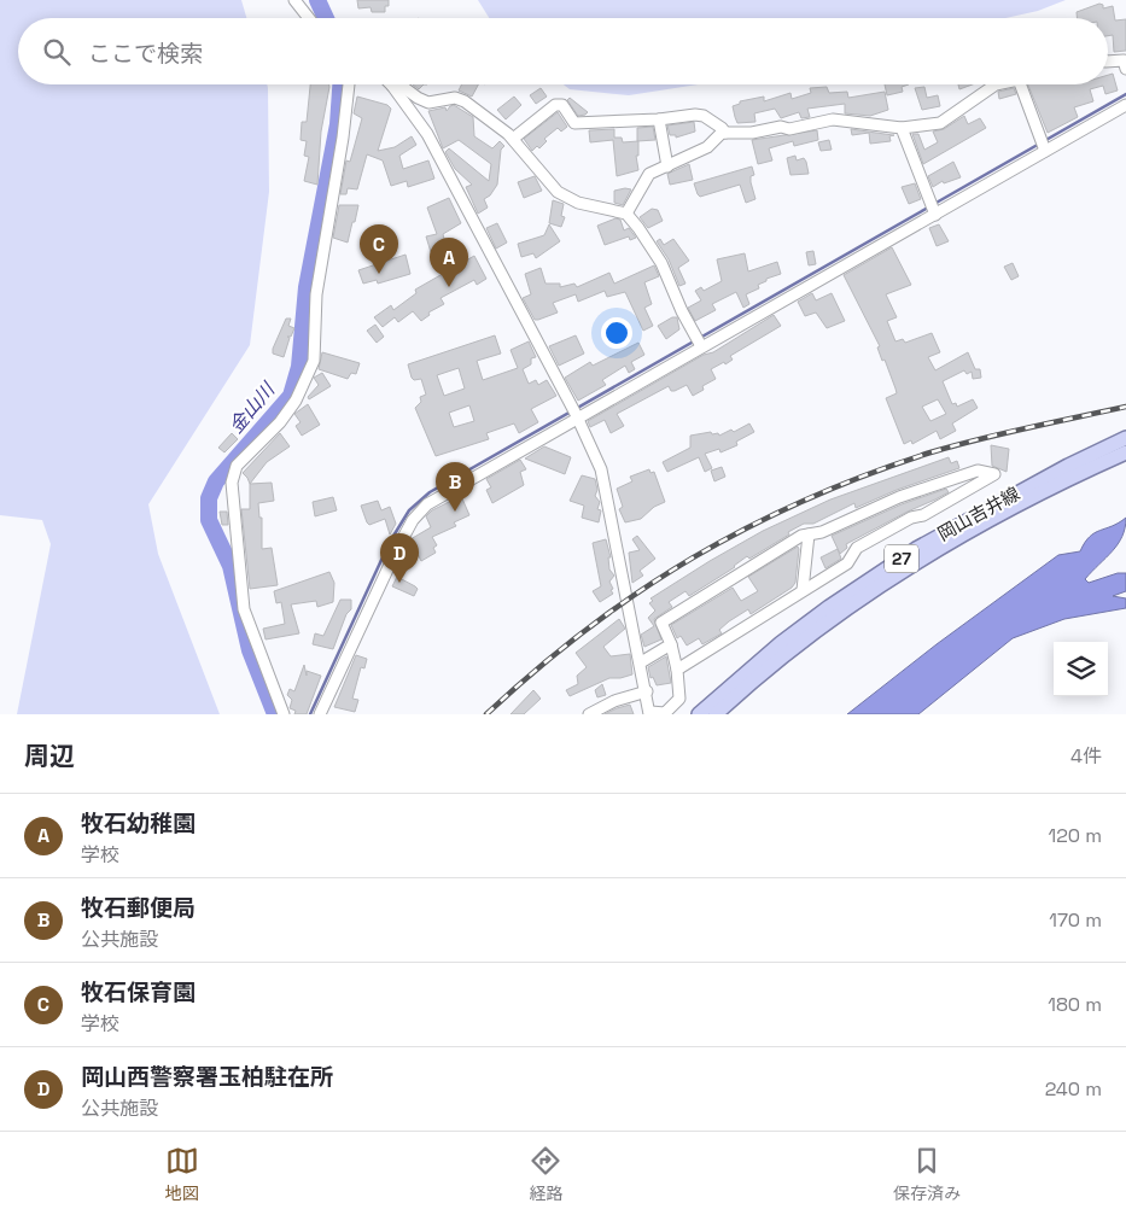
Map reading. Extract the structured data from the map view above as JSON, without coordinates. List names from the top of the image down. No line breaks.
{"streets":{"main road":["岡山吉井線","27"]},"water":["金山川"],"page":{"search":"ここで検索","pins":["C","A","B","D"],"heading":["周辺","4件"],"list":[{"mark":"A","name":"牧石幼稚園","note":"学校","value":"120 m"},{"mark":"B","name":"牧石郵便局","note":"公共施設","value":"170 m"},{"mark":"C","name":"牧石保育園","note":"学校","value":"180 m"},{"mark":"D","name":"岡山西警察署玉柏駐在所","note":"公共施設","value":"240 m"}],"nav":["地図","経路","保存済み"]}}
